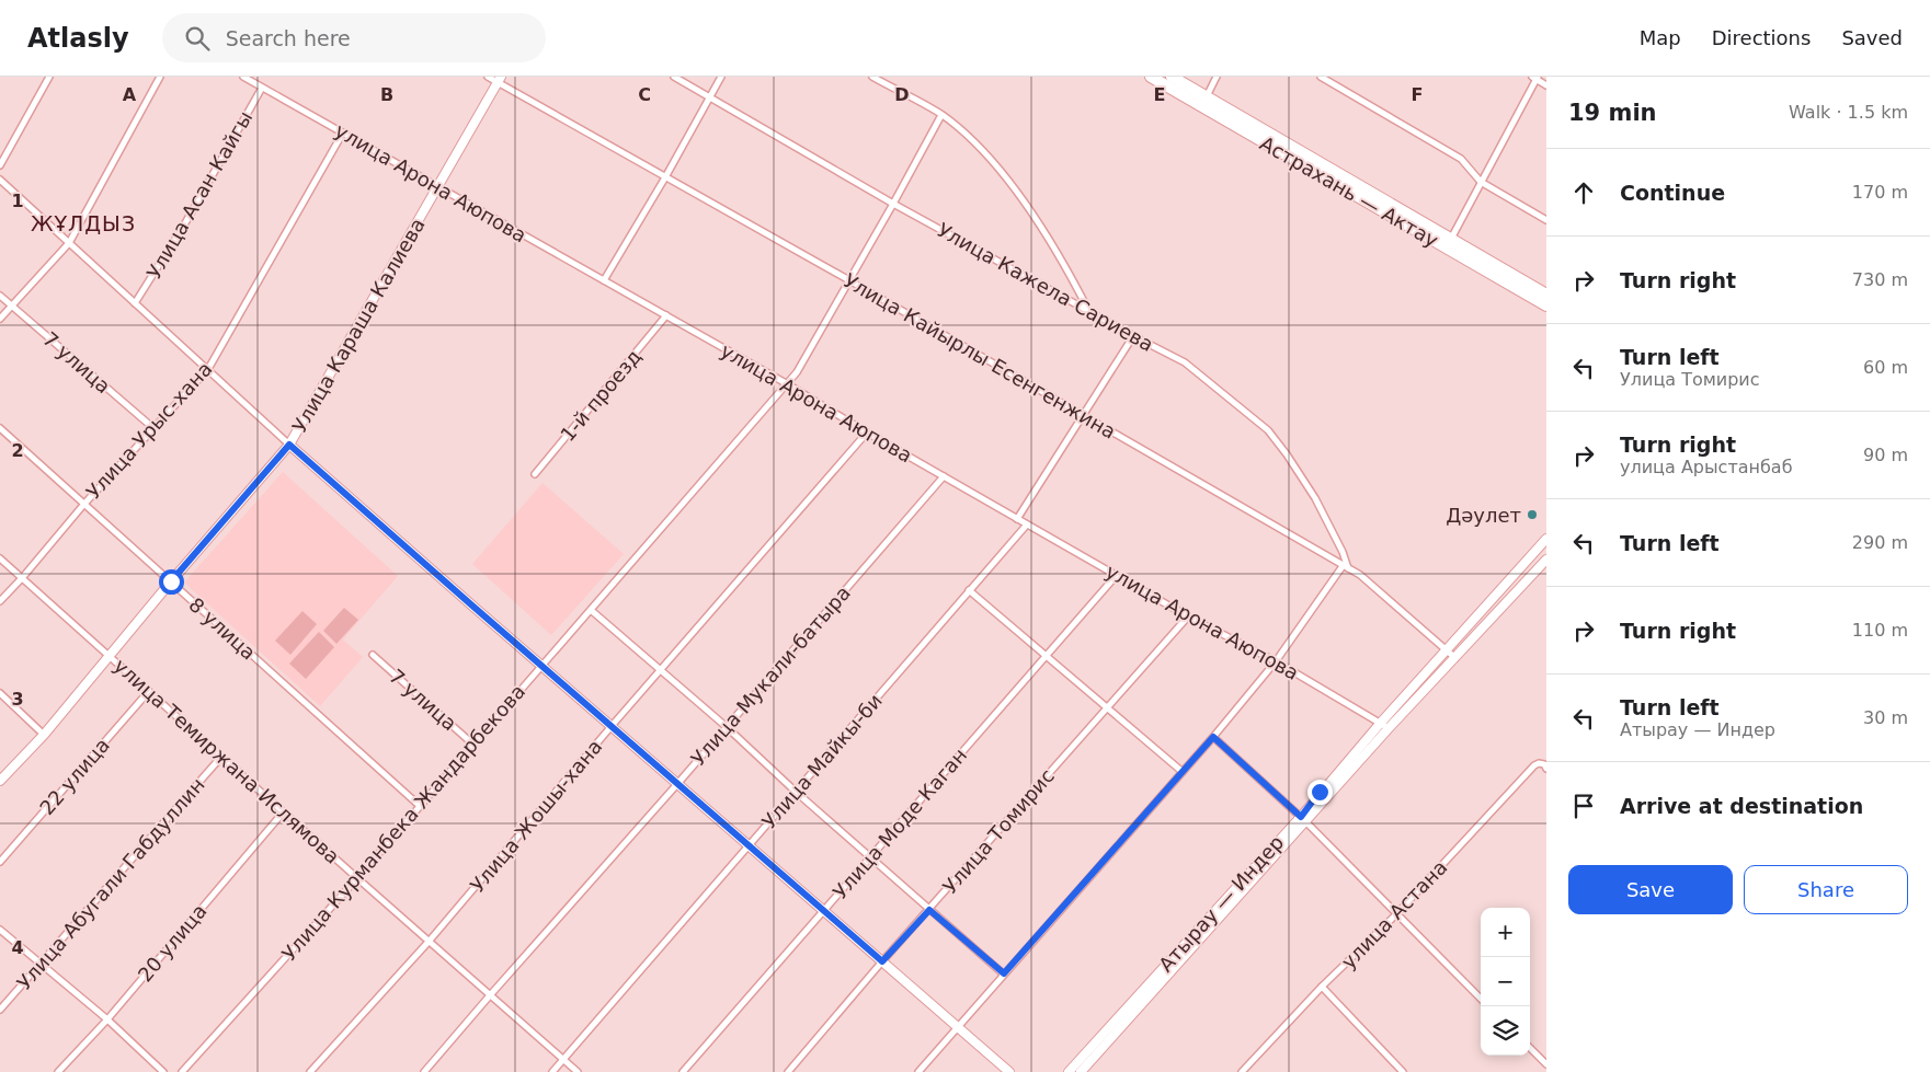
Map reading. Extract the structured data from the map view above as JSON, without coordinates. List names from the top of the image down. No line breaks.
{"streets":{"highway":["Астрахань — Актау"],"street":["улица Арона Аюпова","Улица Асан Кайгы","Улица Кажела Сариева","Улица Караша Калиева","Улица Кайырлы Есенгенжина","7 улица","1-й проезд","Улица Урыс-хана","8 улица","Улица Мукали-батыра","улица Темиржана Ислямова","Улица Майкы-би","22 улица","Улица Жошы-хана","Улица Курманбека Жандарбекова","Улица Моде Каган","Улица Томирис","Улица Абугали Габдуллин","Атырау — Индер","улица Астана","20 улица"]},"crossings":[["улица Арона Аюпова","Улица Асан Кайгы"],["улица Арона Аюпова","Улица Караша Калиева"],["улица Арона Аюпова","1-й проезд"],["улица Арона Аюпова","Улица Урыс-хана"],["улица Арона Аюпова","Улица Мукали-батыра"],["улица Арона Аюпова","Улица Майкы-би"],["улица Арона Аюпова","Улица Жошы-хана"],["улица Арона Аюпова","Улица Курманбека Жандарбекова"],["улица Арона Аюпова","Улица Моде Каган"],["улица Арона Аюпова","Улица Томирис"],["улица Арона Аюпова","Атырау — Индер"],["Улица Кажела Сариева","Улица Кайырлы Есенгенжина"],["Улица Кажела Сариева","Улица Курманбека Жандарбекова"],["Улица Караша Калиева","Улица Кайырлы Есенгенжина"],["Улица Караша Калиева","8 улица"],["Улица Караша Калиева","улица Темиржана Ислямова"],["Улица Кайырлы Есенгенжина","Улица Курманбека Жандарбекова"],["Улица Кайырлы Есенгенжина","Атырау — Индер"],["7 улица","Улица Урыс-хана"],["7 улица","Улица Курманбека Жандарбекова"],["Улица Урыс-хана","8 улица"],["Улица Урыс-хана","улица Темиржана Ислямова"],["8 улица","Улица Курманбека Жандарбекова"],["Улица Мукали-батыра","улица Темиржана Ислямова"],["улица Темиржана Ислямова","Улица Майкы-би"],["улица Темиржана Ислямова","22 улица"],["улица Темиржана Ислямова","Улица Жошы-хана"],["улица Темиржана Ислямова","Улица Курманбека Жандарбекова"],["улица Темиржана Ислямова","Улица Абугали Габдуллин"],["улица Темиржана Ислямова","20 улица"]],"districts":["ЖҰЛДЫЗ"],"places":["Дәулет"],"page":{"header":"Atlasly","search":"Search here","nav":["Map","Directions","Saved"],"heading":["19 min","Walk · 1.5 km"],"list":[["Continue","170 m"],["Turn right","730 m"],["Turn left","Улица Томирис","60 m"],["Turn right","улица Арыстанбаб","90 m"],["Turn left","290 m"],["Turn right","110 m"],["Turn left","Атырау — Индер","30 m"],"Arrive at destination"],"buttons":["Save","Share"],"map_buttons":["+","−"]},"grid":{"columns":["A","B","C","D","E","F"],"rows":["1","2","3","4"]}}
